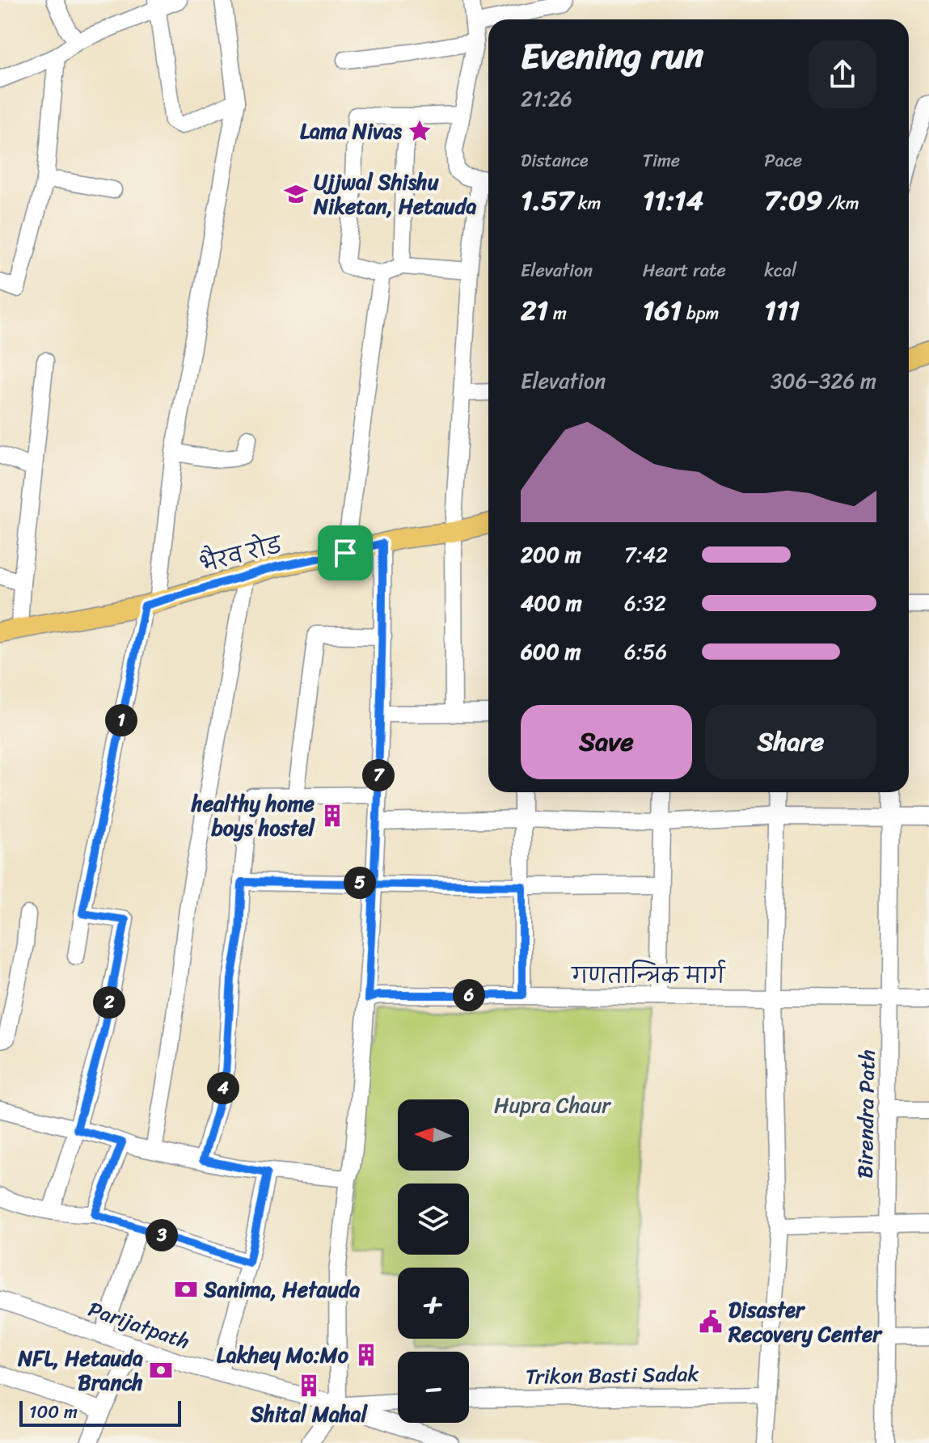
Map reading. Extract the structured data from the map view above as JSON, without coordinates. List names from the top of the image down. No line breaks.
{"streets":{"main road":["भैरव रोड"],"street":["गणतान्त्रिक मार्ग","Birendra Path","Parijatpath","Trikon Basti Sadak"]},"crossings":[["गणतान्त्रिक मार्ग","Birendra Path"]],"parks":["Hupra Chaur"],"places":{"place":["Lama Nivas"],"school or university":["Ujjwal Shishu Niketan, Hetauda"],"building":["healthy home boys hostel","Lakhey Mo:Mo","Shital Mahal"],"bank":["Sanima, Hetauda","NFL, Hetauda Branch"],"public building":["Disaster Recovery Center"]},"scale_bar":"100 m","north":"left","page":{"heading":["Evening run","21:26"],"stats":[["Distance","1.57 km"],["Time","11:14"],["Pace","7:09 /km"],["Elevation","21 m"],["Heart rate","161 bpm"],["kcal","111"]],"chart":["Elevation","306–326 m"],"list":[{"name":"200 m","note":"7:42"},{"name":"400 m","note":"6:32"},{"name":"600 m","note":"6:56"}],"buttons":["Save","Share"],"pins":["1","7","5","6","2","4","3"],"map_buttons":["+","−"],"scale":"100 m"}}
